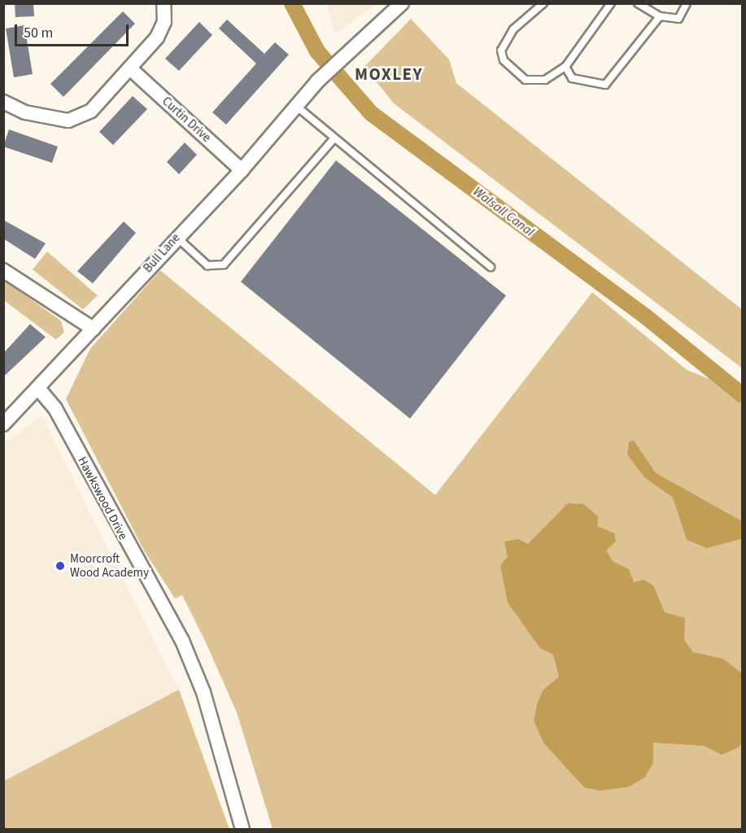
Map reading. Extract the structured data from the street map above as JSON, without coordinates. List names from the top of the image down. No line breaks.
{"streets":{"street":["Curtin Drive","Bull Lane","Hawkswood Drive"]},"crossings":[["Curtin Drive","Bull Lane"],["Bull Lane","Hawkswood Drive"]],"districts":["MOXLEY"],"water":["Walsall Canal"],"places":["Moorcroft Wood Academy"],"scale_bar":"50 m"}
